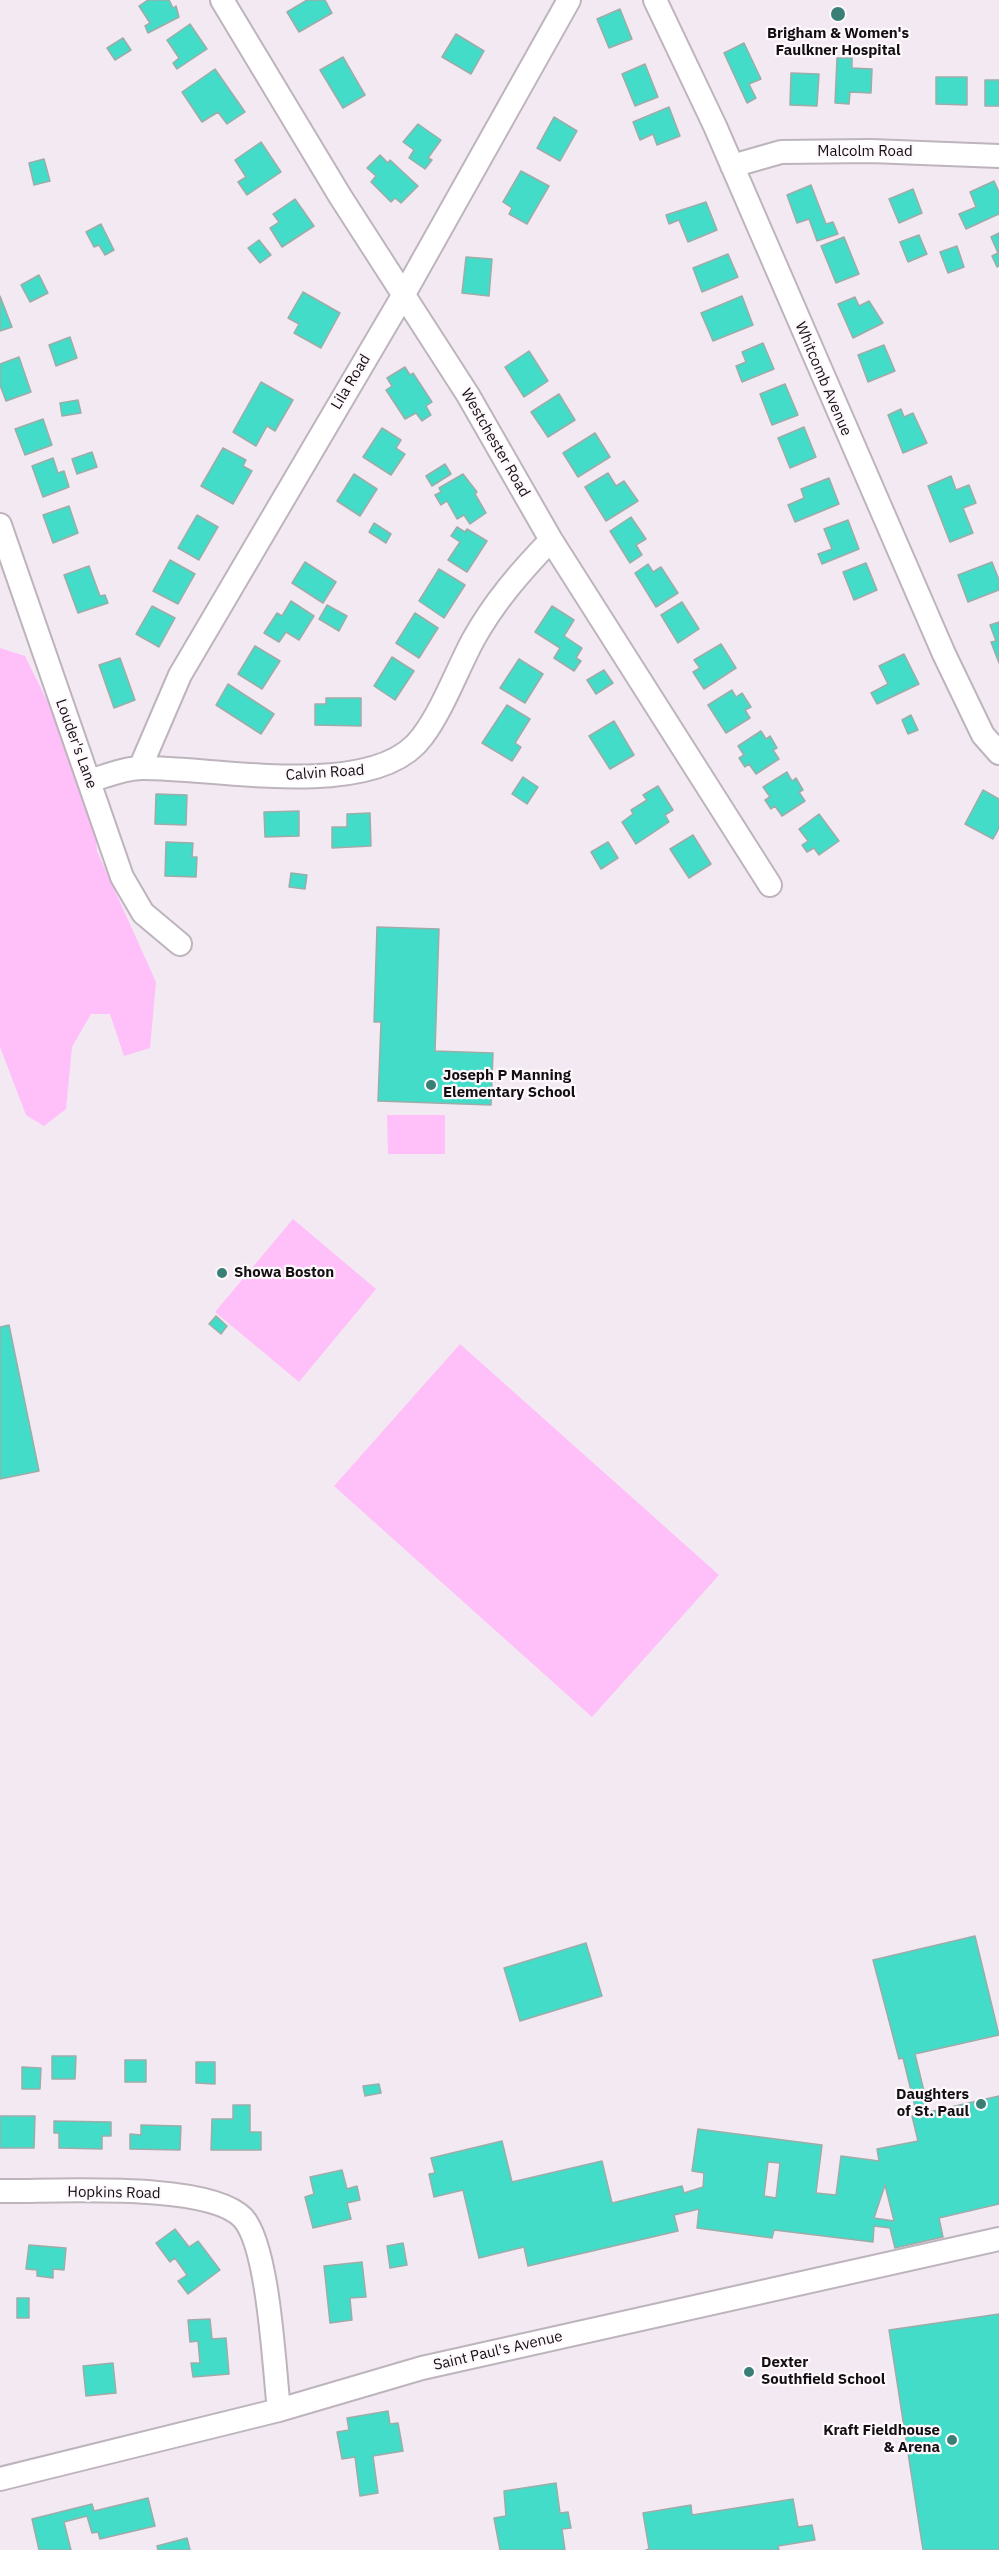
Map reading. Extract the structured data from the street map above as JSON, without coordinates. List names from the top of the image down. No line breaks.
{"streets":{"street":["Malcolm Road","Whitcomb Avenue","Lila Road","Westchester Road","Louder's Lane","Calvin Road","Hopkins Road","Saint Paul's Avenue"]},"crossings":[["Malcolm Road","Whitcomb Avenue"],["Lila Road","Westchester Road"],["Lila Road","Calvin Road"],["Westchester Road","Calvin Road"],["Louder's Lane","Calvin Road"],["Hopkins Road","Saint Paul's Avenue"]],"places":["Brigham & Women's Faulkner Hospital","Joseph P Manning Elementary School","Showa Boston","Daughters of St. Paul","Dexter Southfield School","Kraft Fieldhouse & Arena"]}
